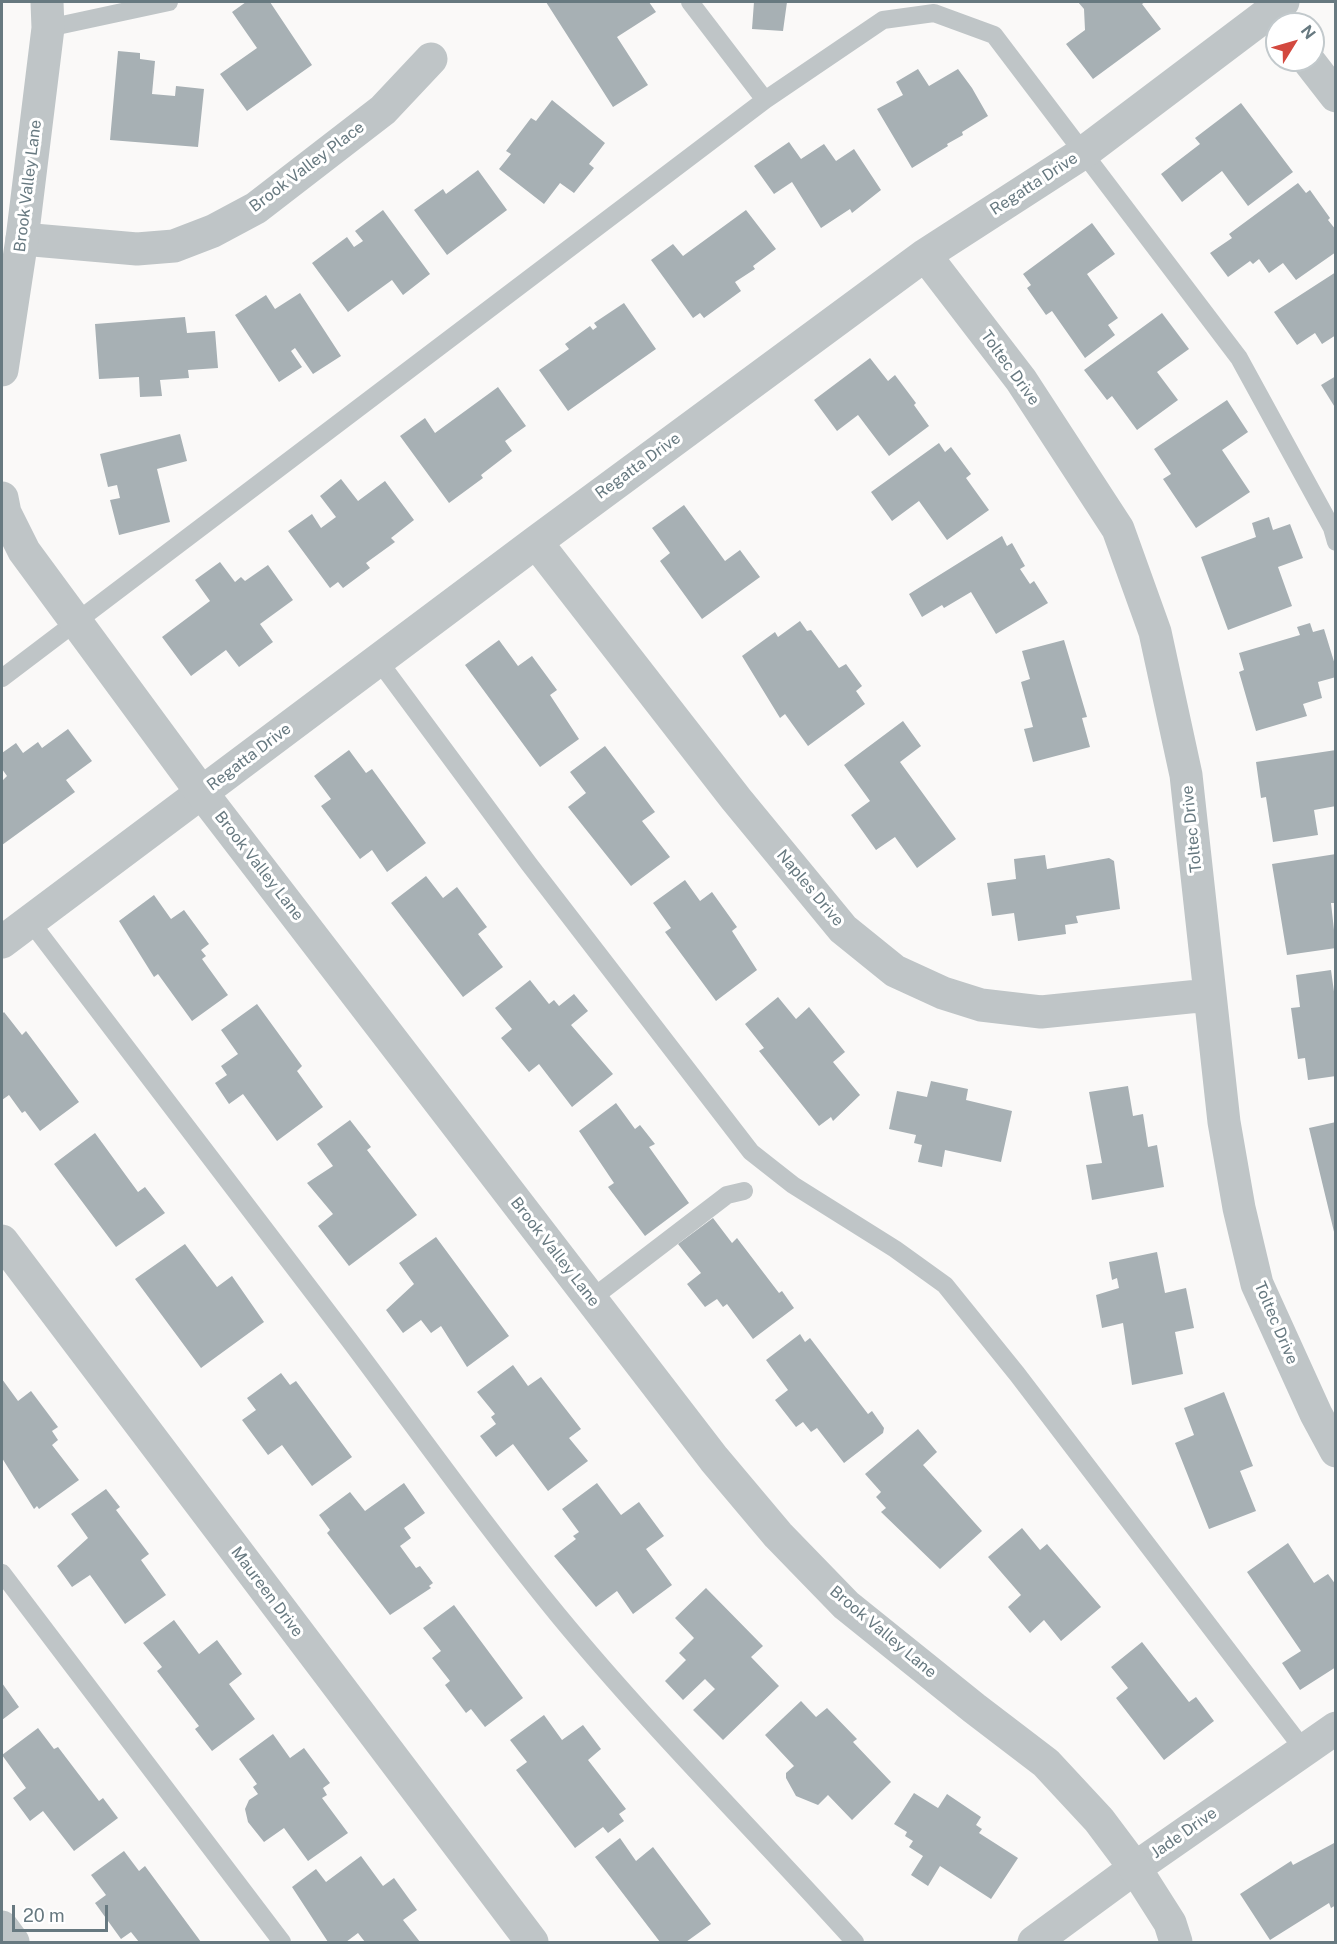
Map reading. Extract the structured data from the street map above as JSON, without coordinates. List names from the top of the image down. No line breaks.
{"streets":{"street":["Brook Valley Place","Regatta Drive","Brook Valley Lane","Toltec Drive","Naples Drive","Maureen Drive","Jade Drive"]},"crossings":[["Brook Valley Place","Brook Valley Lane"],["Regatta Drive","Brook Valley Lane"],["Regatta Drive","Toltec Drive"],["Regatta Drive","Naples Drive"],["Brook Valley Lane","Jade Drive"],["Toltec Drive","Naples Drive"]],"scale_bar":"20 m","north":"top right"}
